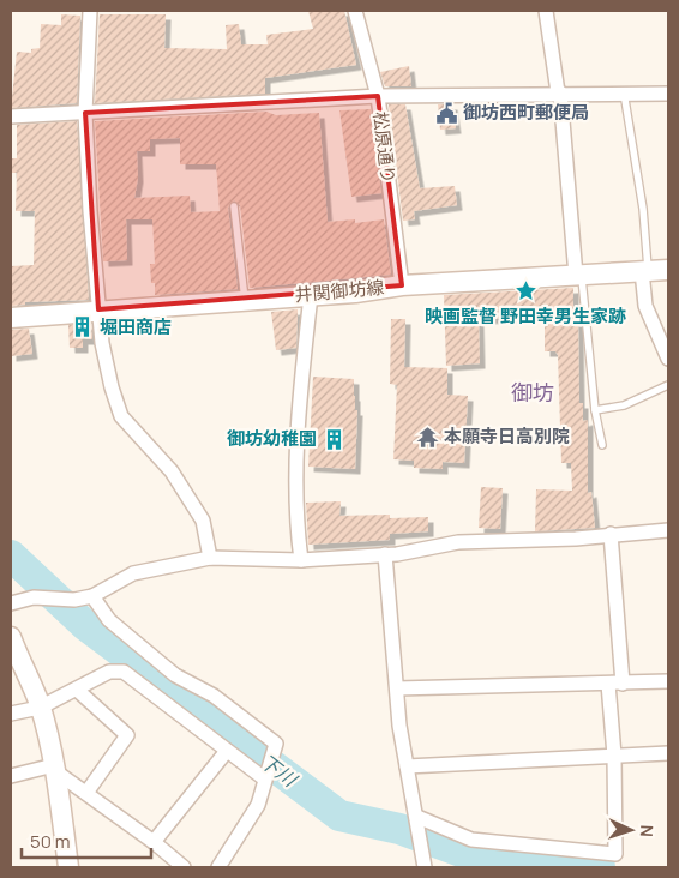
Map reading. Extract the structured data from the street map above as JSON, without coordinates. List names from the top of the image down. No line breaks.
{"streets":{"main road":["井関御坊線"],"street":["松原通り"]},"crossings":[["松原通り","井関御坊線"]],"districts":["御坊"],"water":["下川"],"places":{"public building":["御坊西町郵便局"],"place":["映画監督 野田幸男生家跡"],"building":["堀田商店","御坊幼稚園"],"temple":["本願寺日高別院"]},"scale_bar":"50 m","north":"right"}
